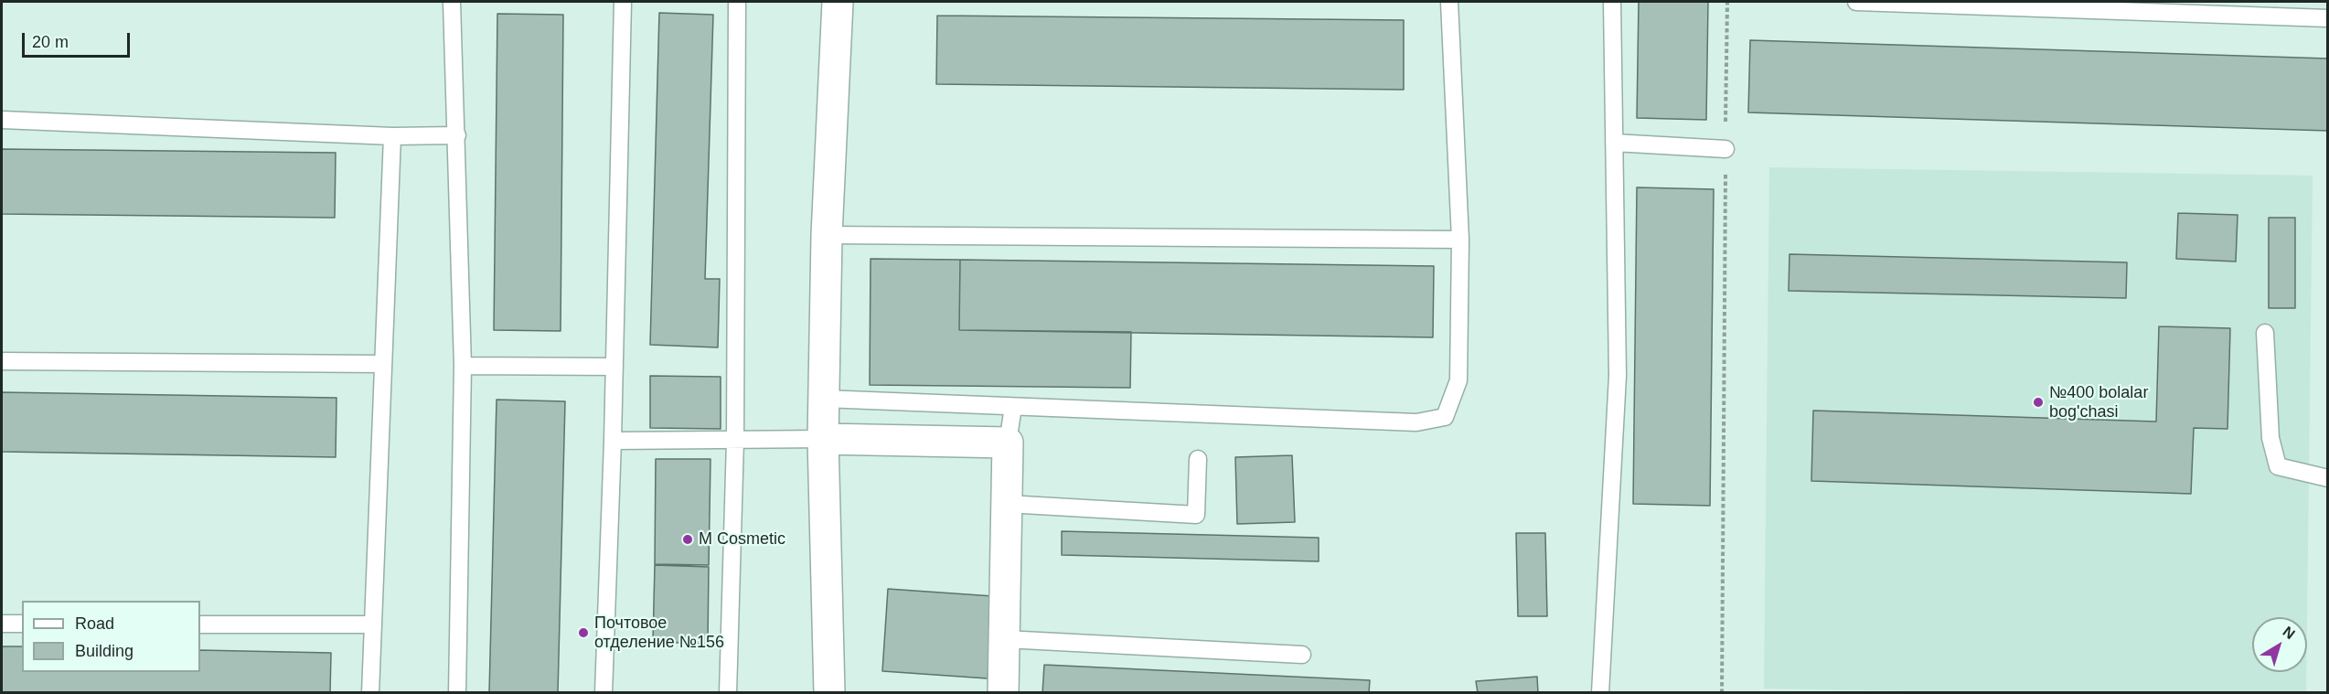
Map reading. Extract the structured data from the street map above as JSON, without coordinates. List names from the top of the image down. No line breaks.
{"places":["№400 bolalar bog'chasi","M Cosmetic","Почтовое отделение №156"],"legend":["Road","Building"],"scale_bar":"20 m","north":"top right"}
